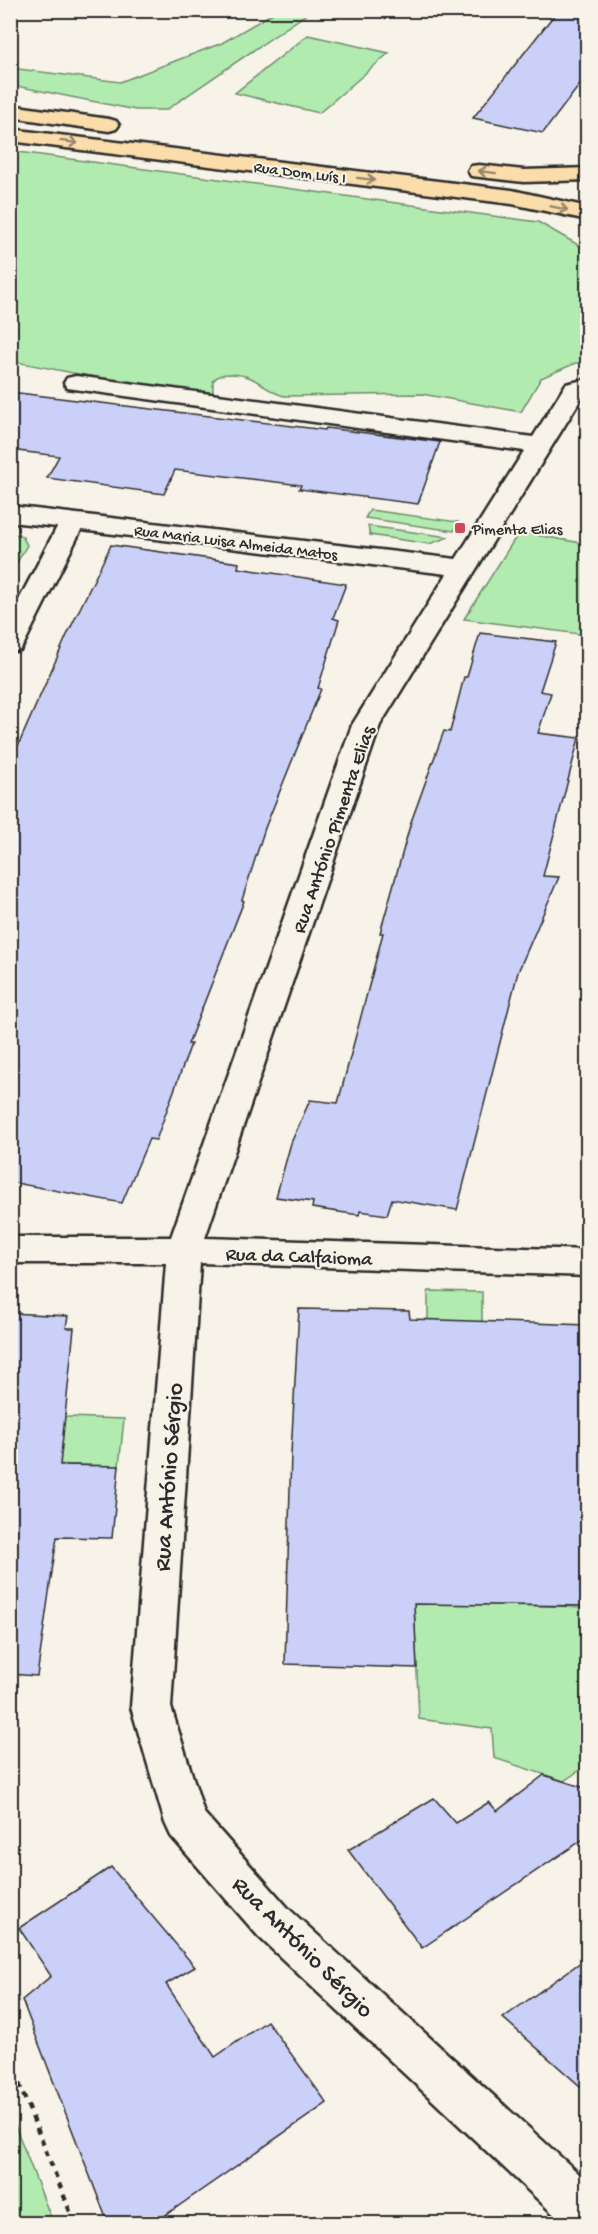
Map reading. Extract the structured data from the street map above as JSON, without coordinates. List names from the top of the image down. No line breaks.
{"streets":{"main road":["Rua Dom Luís I"],"street":["Rua Maria Luisa Almeida Matos","Rua António Pimenta Elias","Rua da Calfaioma","Rua António Sérgio"]},"crossings":[["Rua Maria Luisa Almeida Matos","Rua António Pimenta Elias"],["Rua António Pimenta Elias","Rua da Calfaioma"],["Rua António Pimenta Elias","Rua António Sérgio"],["Rua da Calfaioma","Rua António Sérgio"]],"places":{"transit":["Pimenta Elias"]}}
